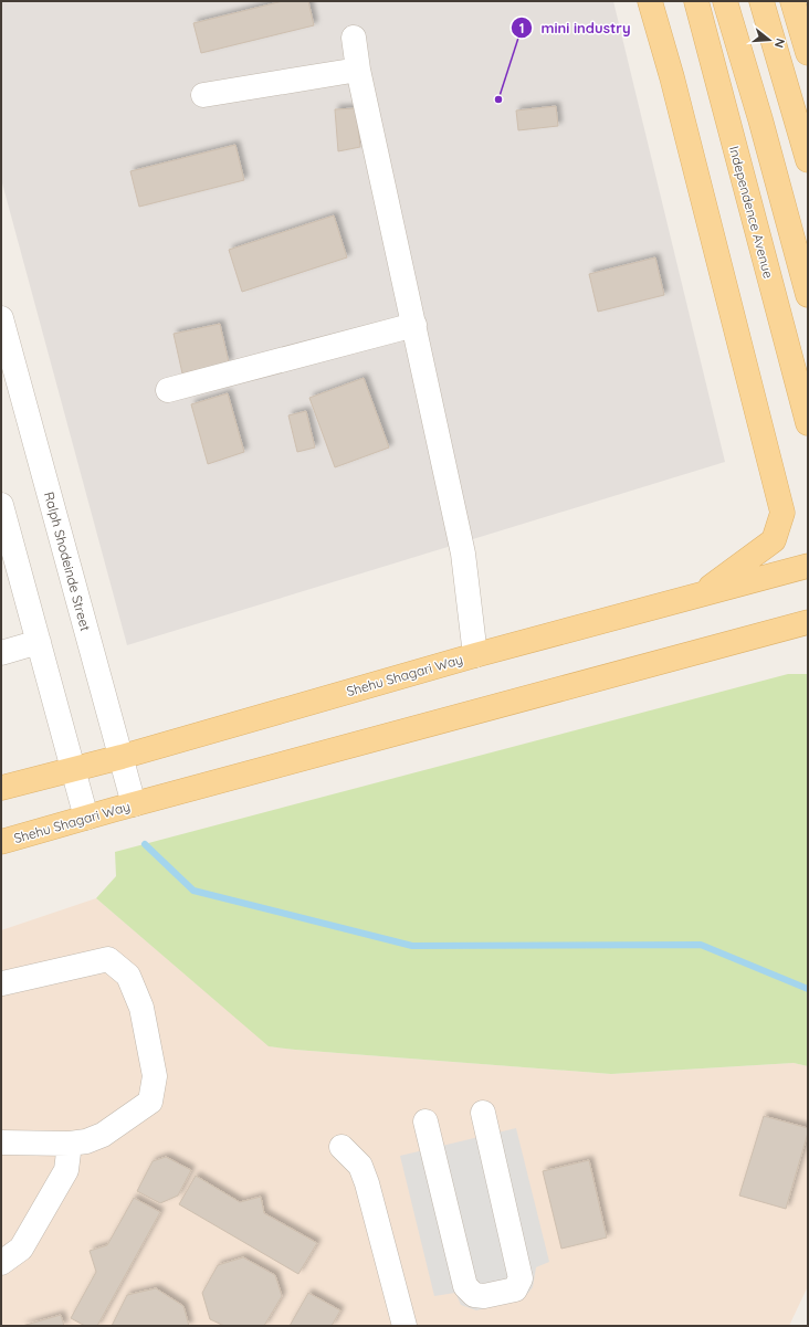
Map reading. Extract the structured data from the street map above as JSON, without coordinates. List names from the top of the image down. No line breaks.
{"streets":{"main road":["Independence Avenue","Shehu Shagari Way"],"street":["Ralph Shodeinde Street"]},"crossings":[["Ralph Shodeinde Street","Shehu Shagari Way"]],"places":["mini industry"],"north":"right"}
